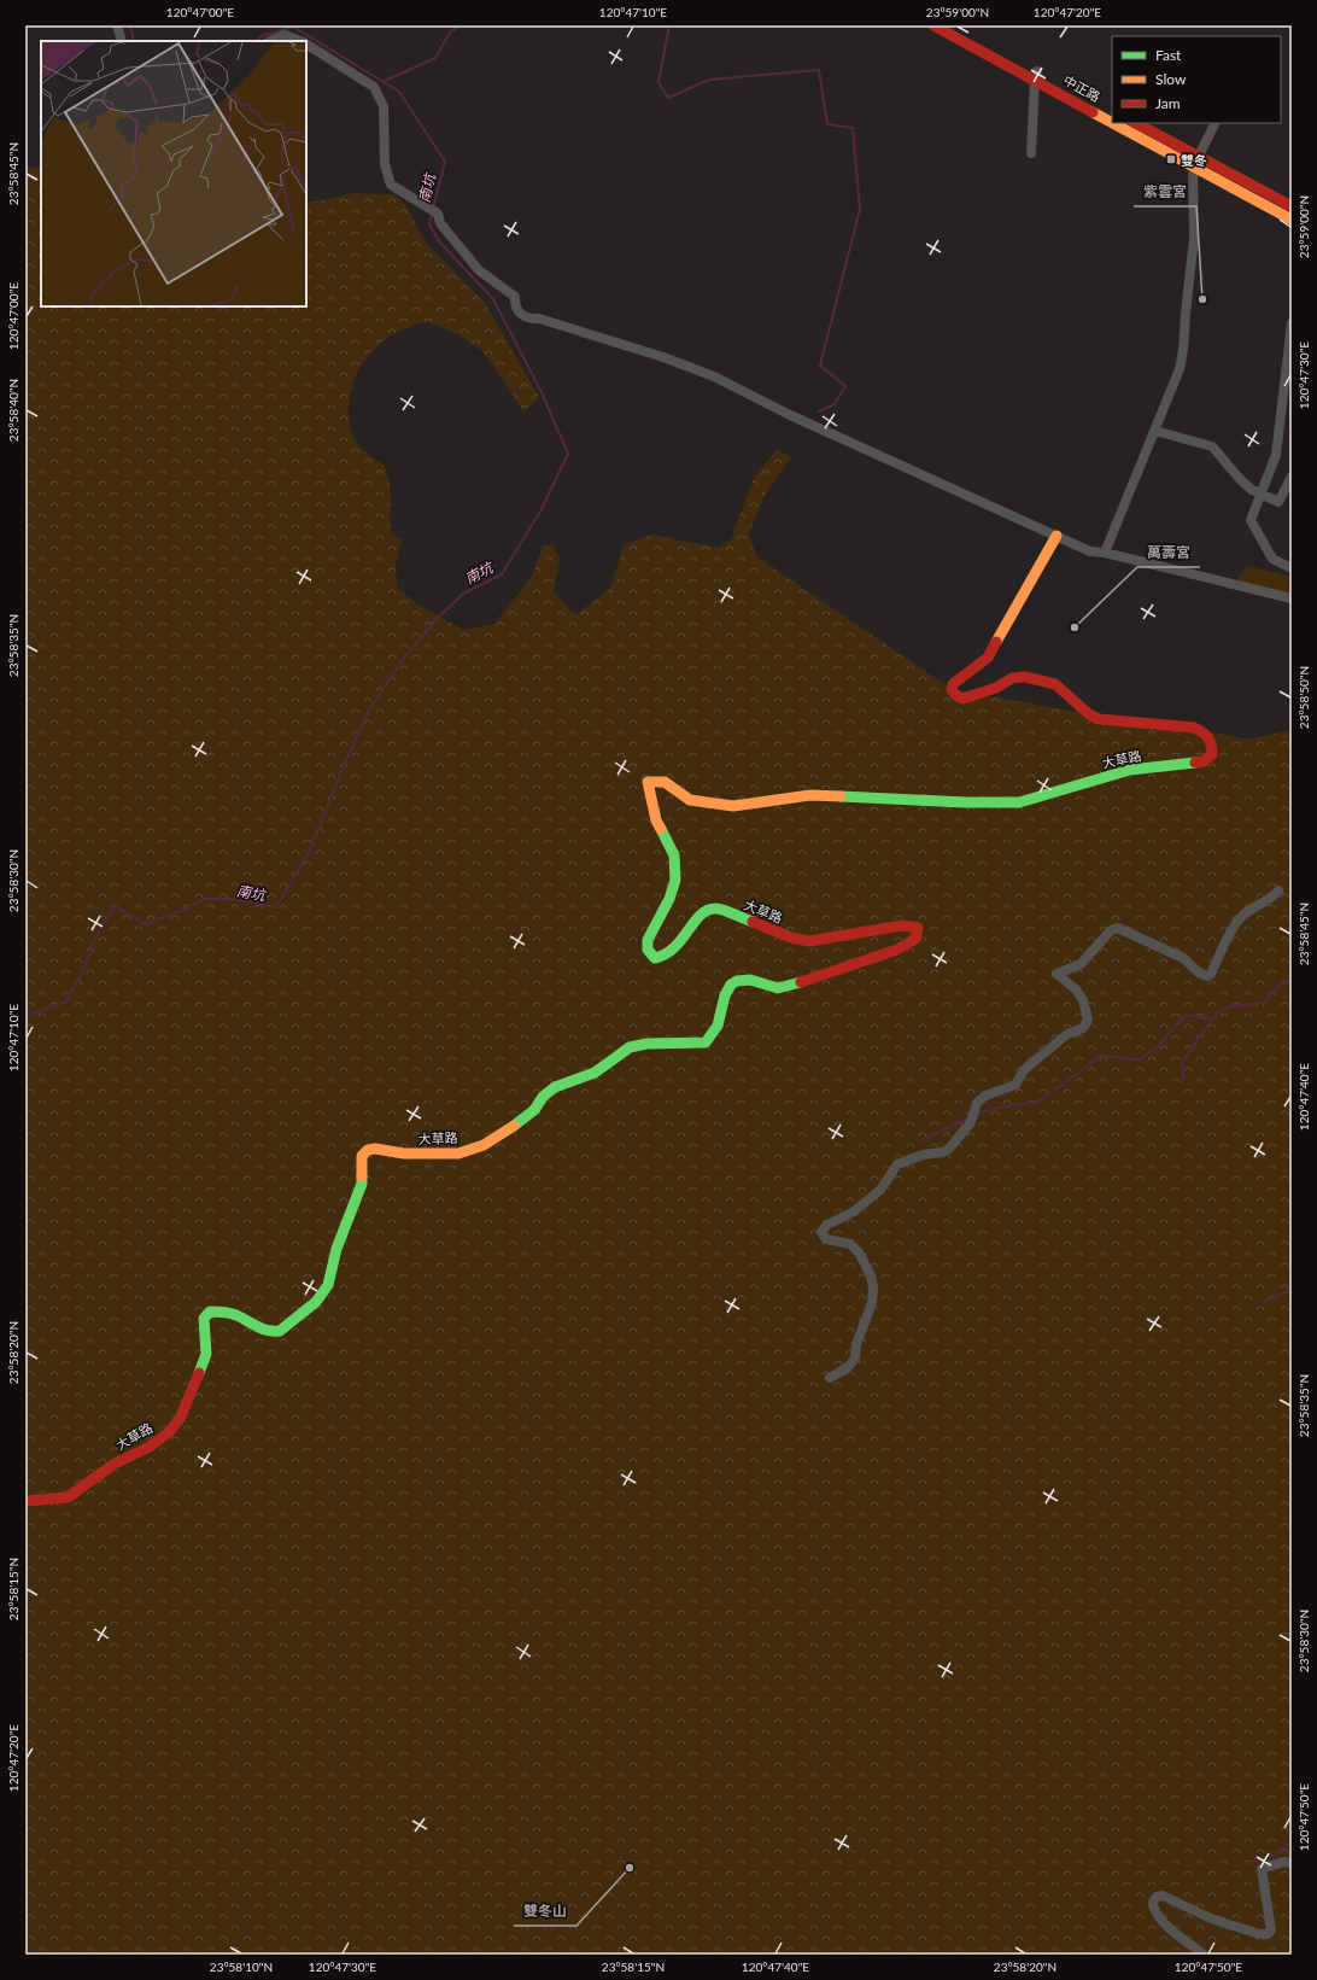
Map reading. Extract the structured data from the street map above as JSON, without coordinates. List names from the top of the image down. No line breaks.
{"streets":{"street":["中正路","大草路"]},"water":["南坑"],"places":{"transit":["雙冬"],"other":["紫雲宮","萬壽宮","雙冬山"]},"legend":["Fast","Slow","Jam"],"coordinates":["120°47'00\"E","120°47'10\"E","23°59'00\"N","120°47'20\"E","23°58'45\"N","120°47'30\"E","23°58'40\"N","23°58'35\"N","23°58'50\"N","23°58'30\"N","120°47'40\"E","23°58'20\"N","23°58'15\"N","120°47'50\"E","23°58'10\"N"]}
